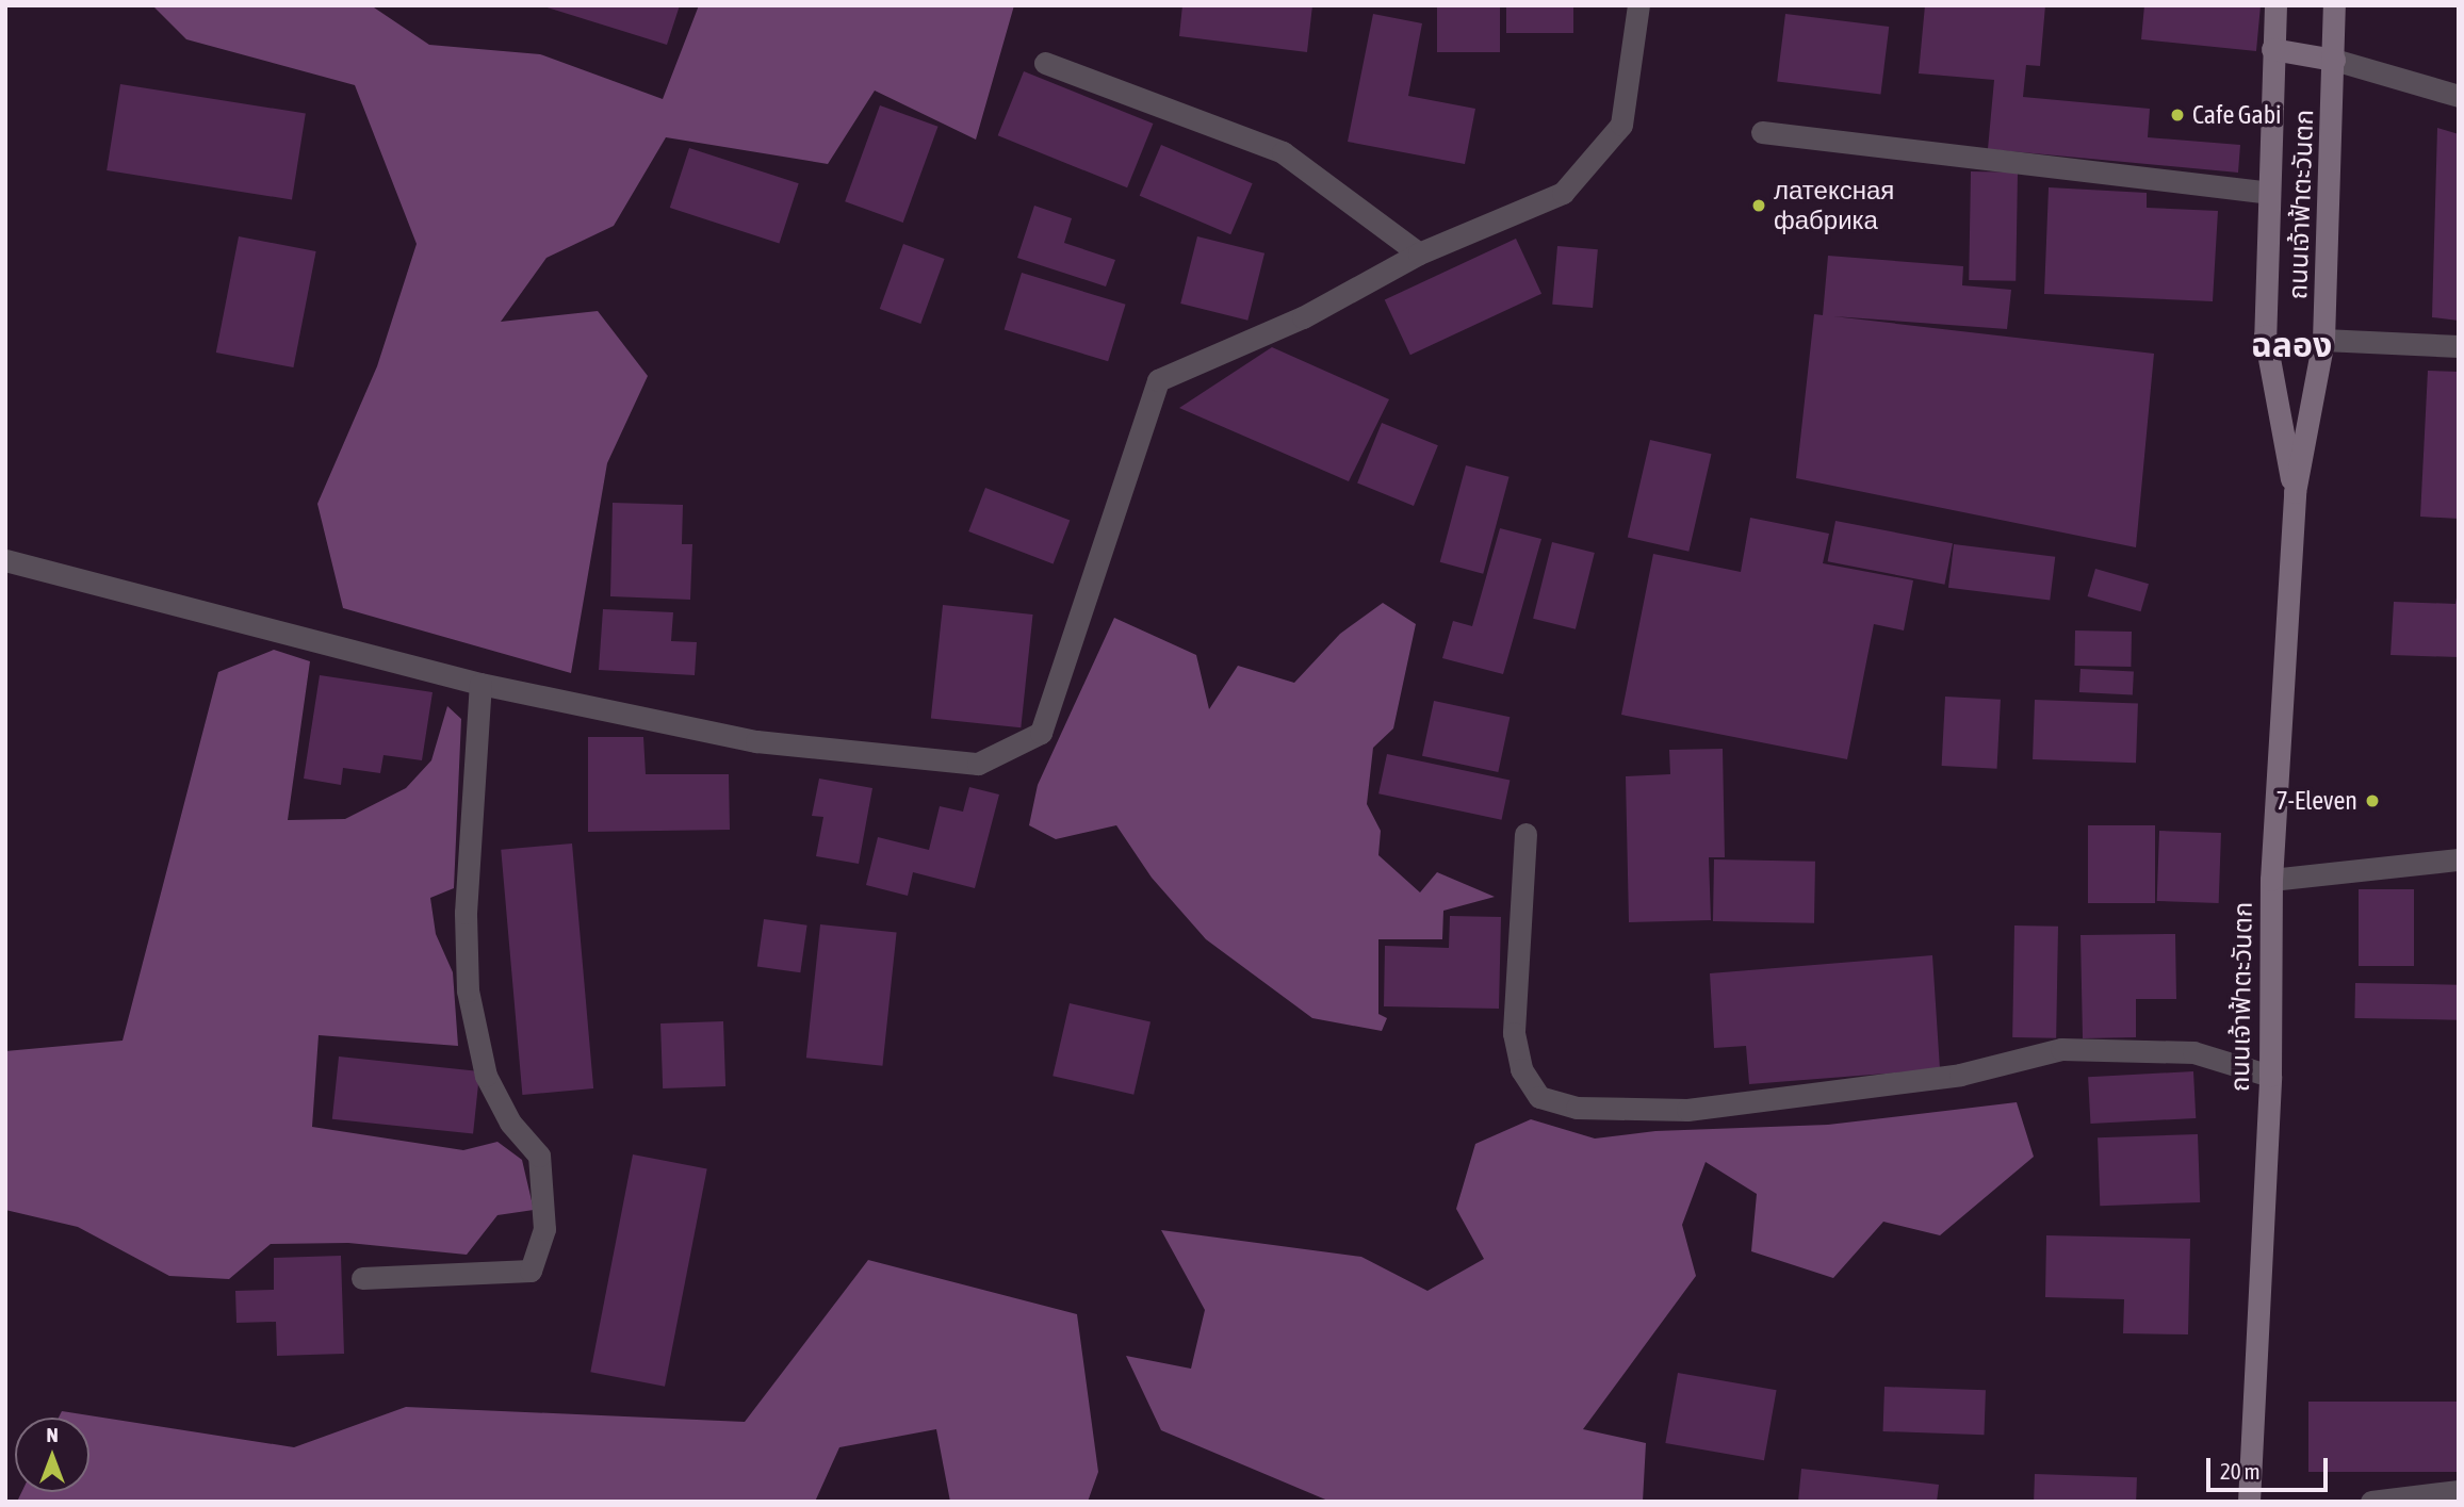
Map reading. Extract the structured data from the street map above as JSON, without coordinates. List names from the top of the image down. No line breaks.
{"streets":{"main road":["ถนนเจ้าฟ้าตะวันตก"]},"districts":["ฉลอง"],"places":["Cafe Gabi","латексная фабрика","7-Eleven"],"scale_bar":"20 m","north":"top"}
